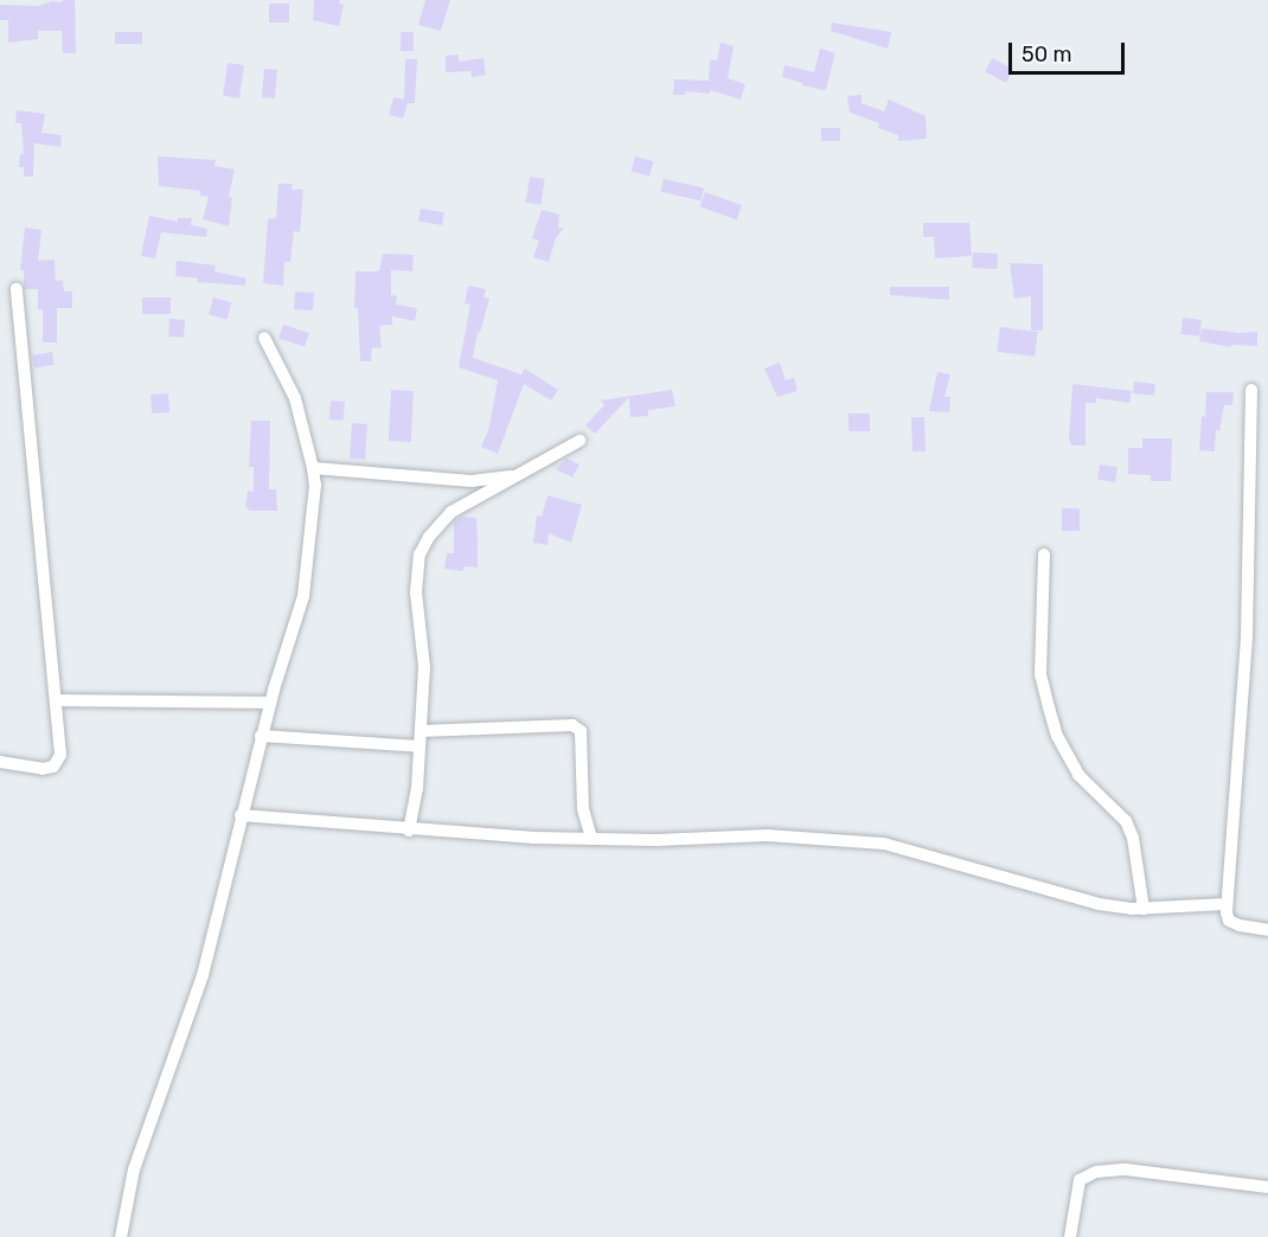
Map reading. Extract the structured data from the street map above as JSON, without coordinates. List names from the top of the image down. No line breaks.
{"scale_bar":"50 m"}
